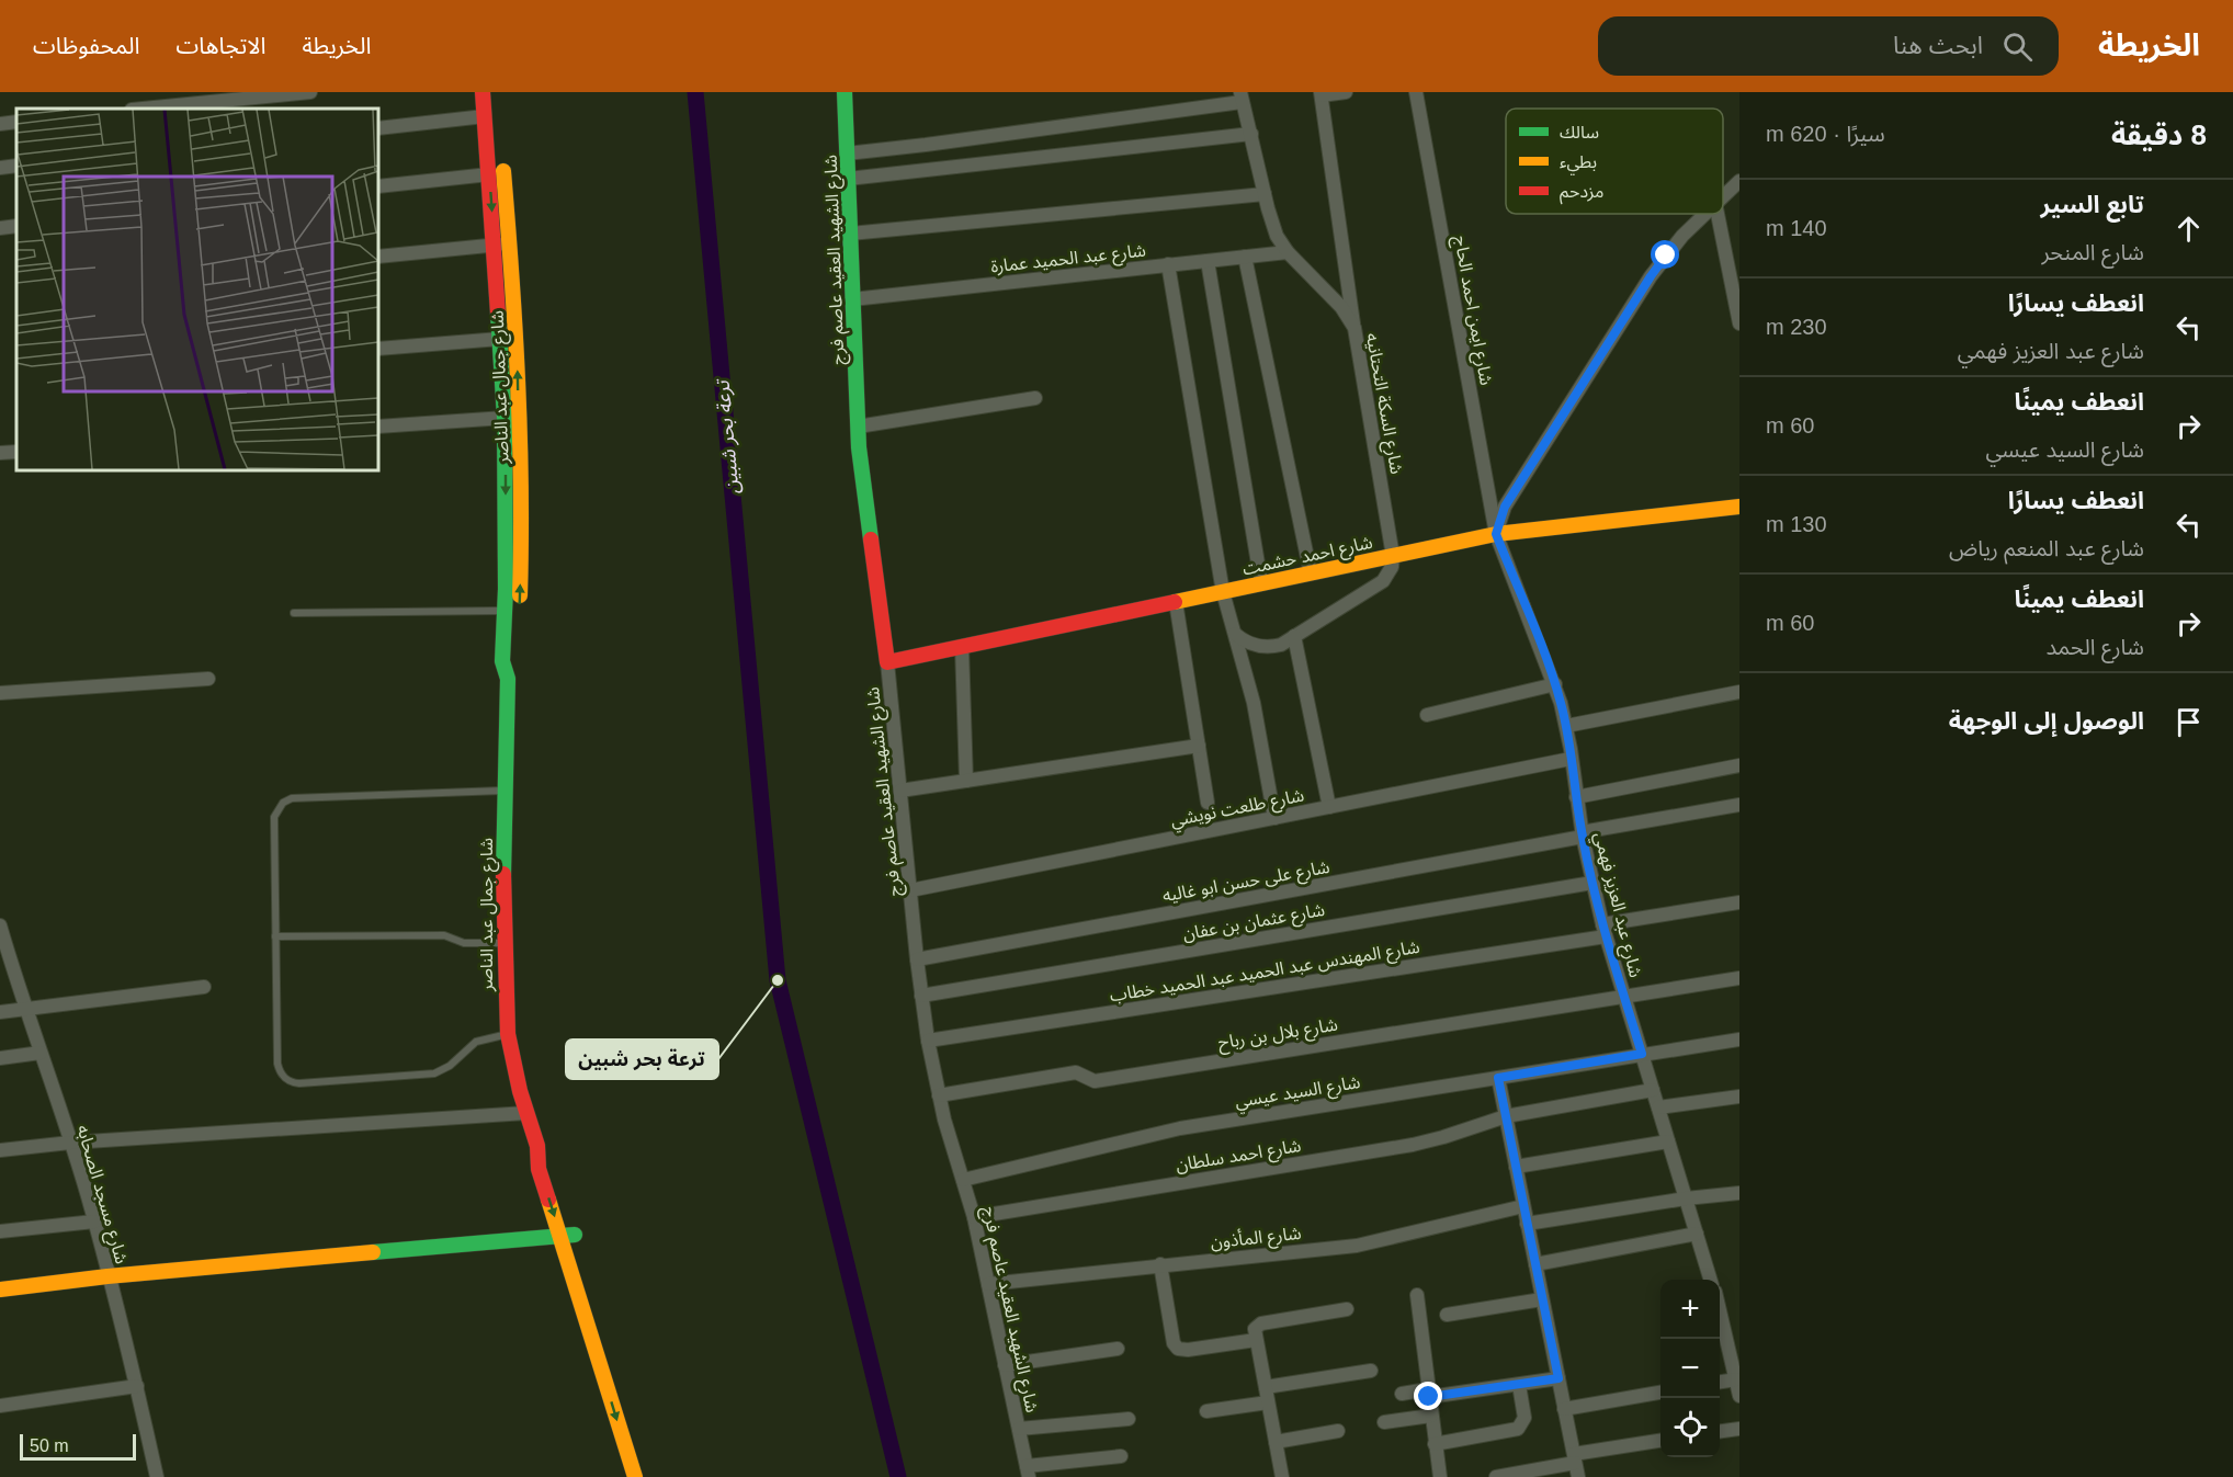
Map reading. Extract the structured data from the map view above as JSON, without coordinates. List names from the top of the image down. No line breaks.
{"streets":{"main road":["شارع الشهيد العقيد عاصم فرج","شارع جمال عبد الناصر","شارع احمد حشمت"],"street":["شارع عبد الحميد عمارة","شارع ايمن احمد الحاج","شارع السكة التحتانيه","شارع طلعت نويشي","شارع على حسن ابو غاليه","شارع عبد العزيز فهمي","شارع عثمان بن عفان","شارع المهندس عبد الحميد عبد الحميد خطاب","شارع بلال بن رباح","شارع السيد عيسي","شارع احمد سلطان","شارع مسجد الصحابه","شارع المأذون"]},"crossings":[["شارع عبد الحميد عمارة","شارع الشهيد العقيد عاصم فرج"],["شارع عبد الحميد عمارة","شارع السكة التحتانيه"],["شارع الشهيد العقيد عاصم فرج","شارع احمد حشمت"],["شارع الشهيد العقيد عاصم فرج","شارع طلعت نويشي"],["شارع الشهيد العقيد عاصم فرج","شارع على حسن ابو غاليه"],["شارع الشهيد العقيد عاصم فرج","شارع عثمان بن عفان"],["شارع الشهيد العقيد عاصم فرج","شارع المهندس عبد الحميد عبد الحميد خطاب"],["شارع الشهيد العقيد عاصم فرج","شارع بلال بن رباح"],["شارع الشهيد العقيد عاصم فرج","شارع السيد عيسي"],["شارع الشهيد العقيد عاصم فرج","شارع احمد سلطان"],["شارع الشهيد العقيد عاصم فرج","شارع المأذون"],["شارع ايمن احمد الحاج","شارع احمد حشمت"],["شارع ايمن احمد الحاج","شارع عبد العزيز فهمي"],["شارع السكة التحتانيه","شارع احمد حشمت"],["شارع احمد حشمت","شارع عبد العزيز فهمي"],["شارع طلعت نويشي","شارع عبد العزيز فهمي"],["شارع على حسن ابو غاليه","شارع عبد العزيز فهمي"],["شارع عبد العزيز فهمي","شارع عثمان بن عفان"],["شارع عبد العزيز فهمي","شارع المهندس عبد الحميد عبد الحميد خطاب"],["شارع عبد العزيز فهمي","شارع بلال بن رباح"],["شارع عبد العزيز فهمي","شارع السيد عيسي"],["شارع عبد العزيز فهمي","شارع احمد سلطان"]],"water":["ترعة بحر شبين"],"places":["ترعة بحر شبين"],"legend":["سالك","بطيء","مزدحم"],"scale_bar":"50 m","page":{"header":"الخريطة","search":"ابحث هنا","nav":["الخريطة","الاتجاهات","المحفوظات"],"heading":["8 دقيقة","سيرًا · 620 m"],"list":[["تابع السير","شارع المنحر","140 m"],["انعطف يسارًا","شارع عبد العزيز فهمي","230 m"],["انعطف يمينًا","شارع السيد عيسي","60 m"],["انعطف يسارًا","شارع عبد المنعم رياض","130 m"],["انعطف يمينًا","شارع الحمد","60 m"],"الوصول إلى الوجهة"],"map_buttons":["+","−"],"scale":"50 m"}}
